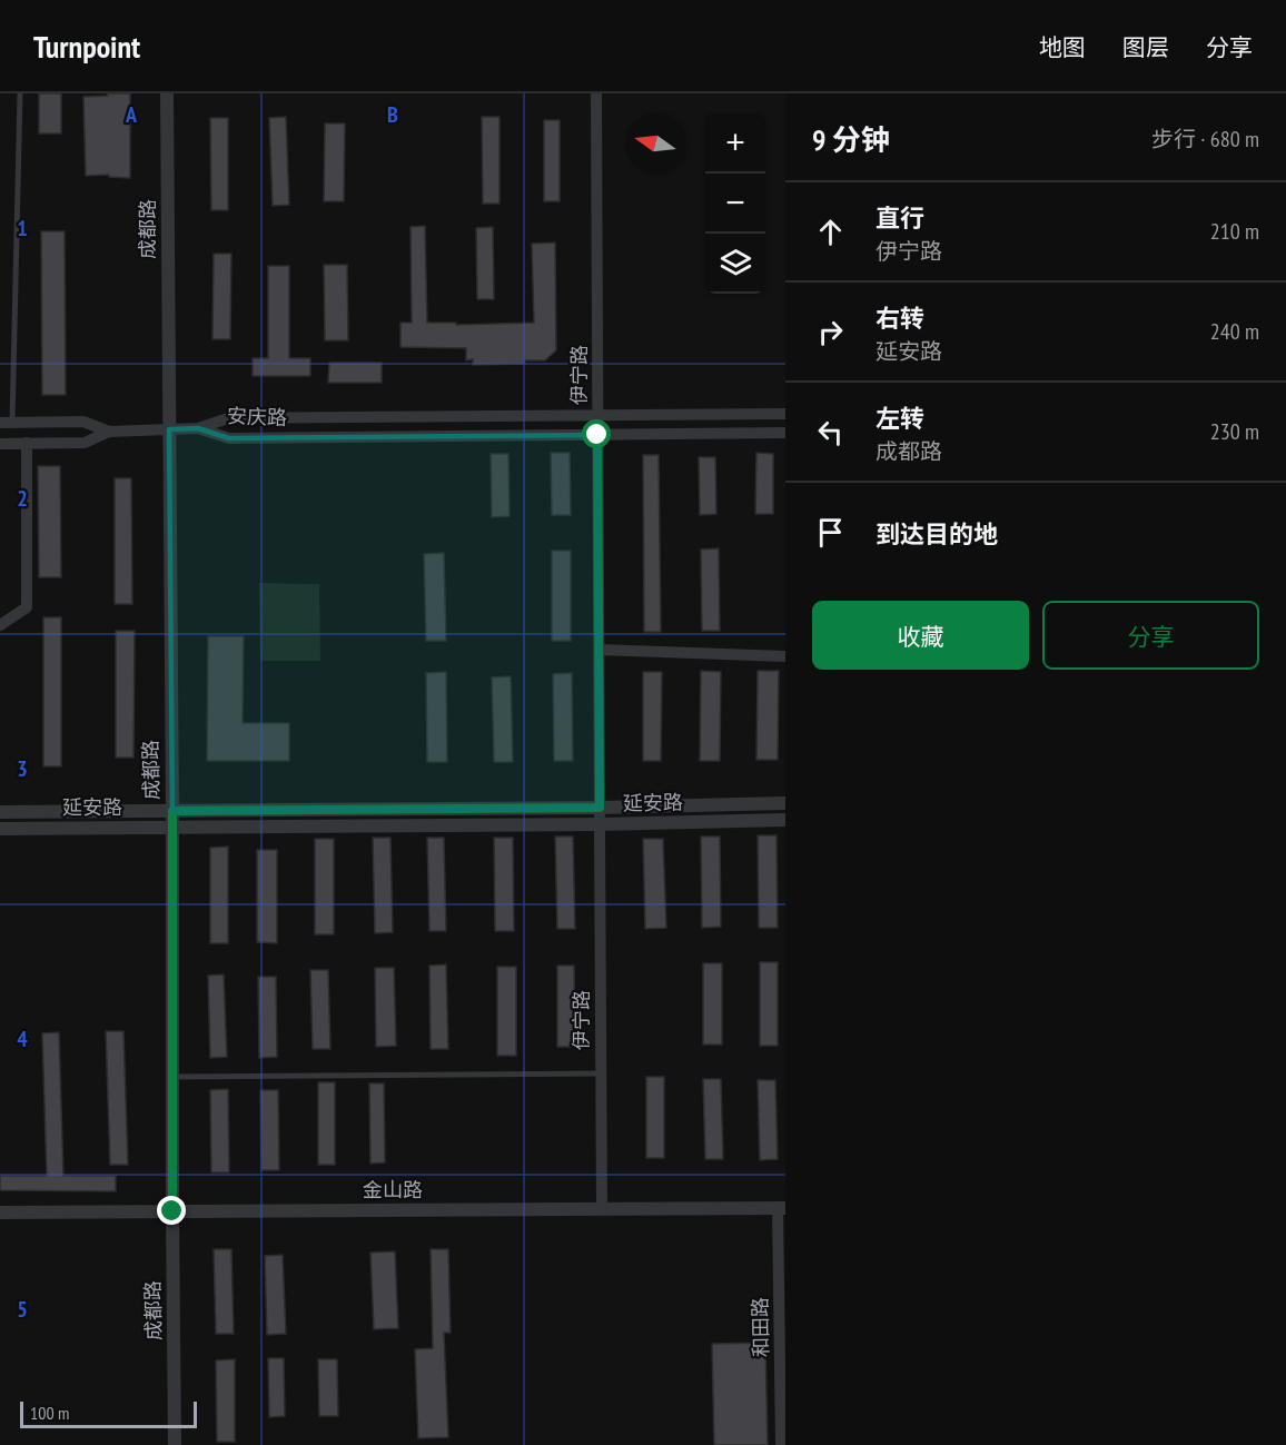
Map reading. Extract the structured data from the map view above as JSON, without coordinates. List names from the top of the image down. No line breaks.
{"streets":{"street":["成都路","伊宁路","安庆路","延安路","金山路","和田路"]},"crossings":[["成都路","延安路"],["成都路","金山路"],["伊宁路","安庆路"],["伊宁路","延安路"],["伊宁路","金山路"],["金山路","和田路"]],"scale_bar":"100 m","north":"left","page":{"header":"Turnpoint","nav":["地图","图层","分享"],"heading":["9 分钟","步行 · 680 m"],"map_buttons":["+","−"],"list":[["直行","伊宁路","210 m"],["右转","延安路","240 m"],["左转","成都路","230 m"],"到达目的地"],"buttons":["收藏","分享"],"scale":"100 m"},"grid":{"columns":["A","B"],"rows":["1","2","3","4","5"]}}
